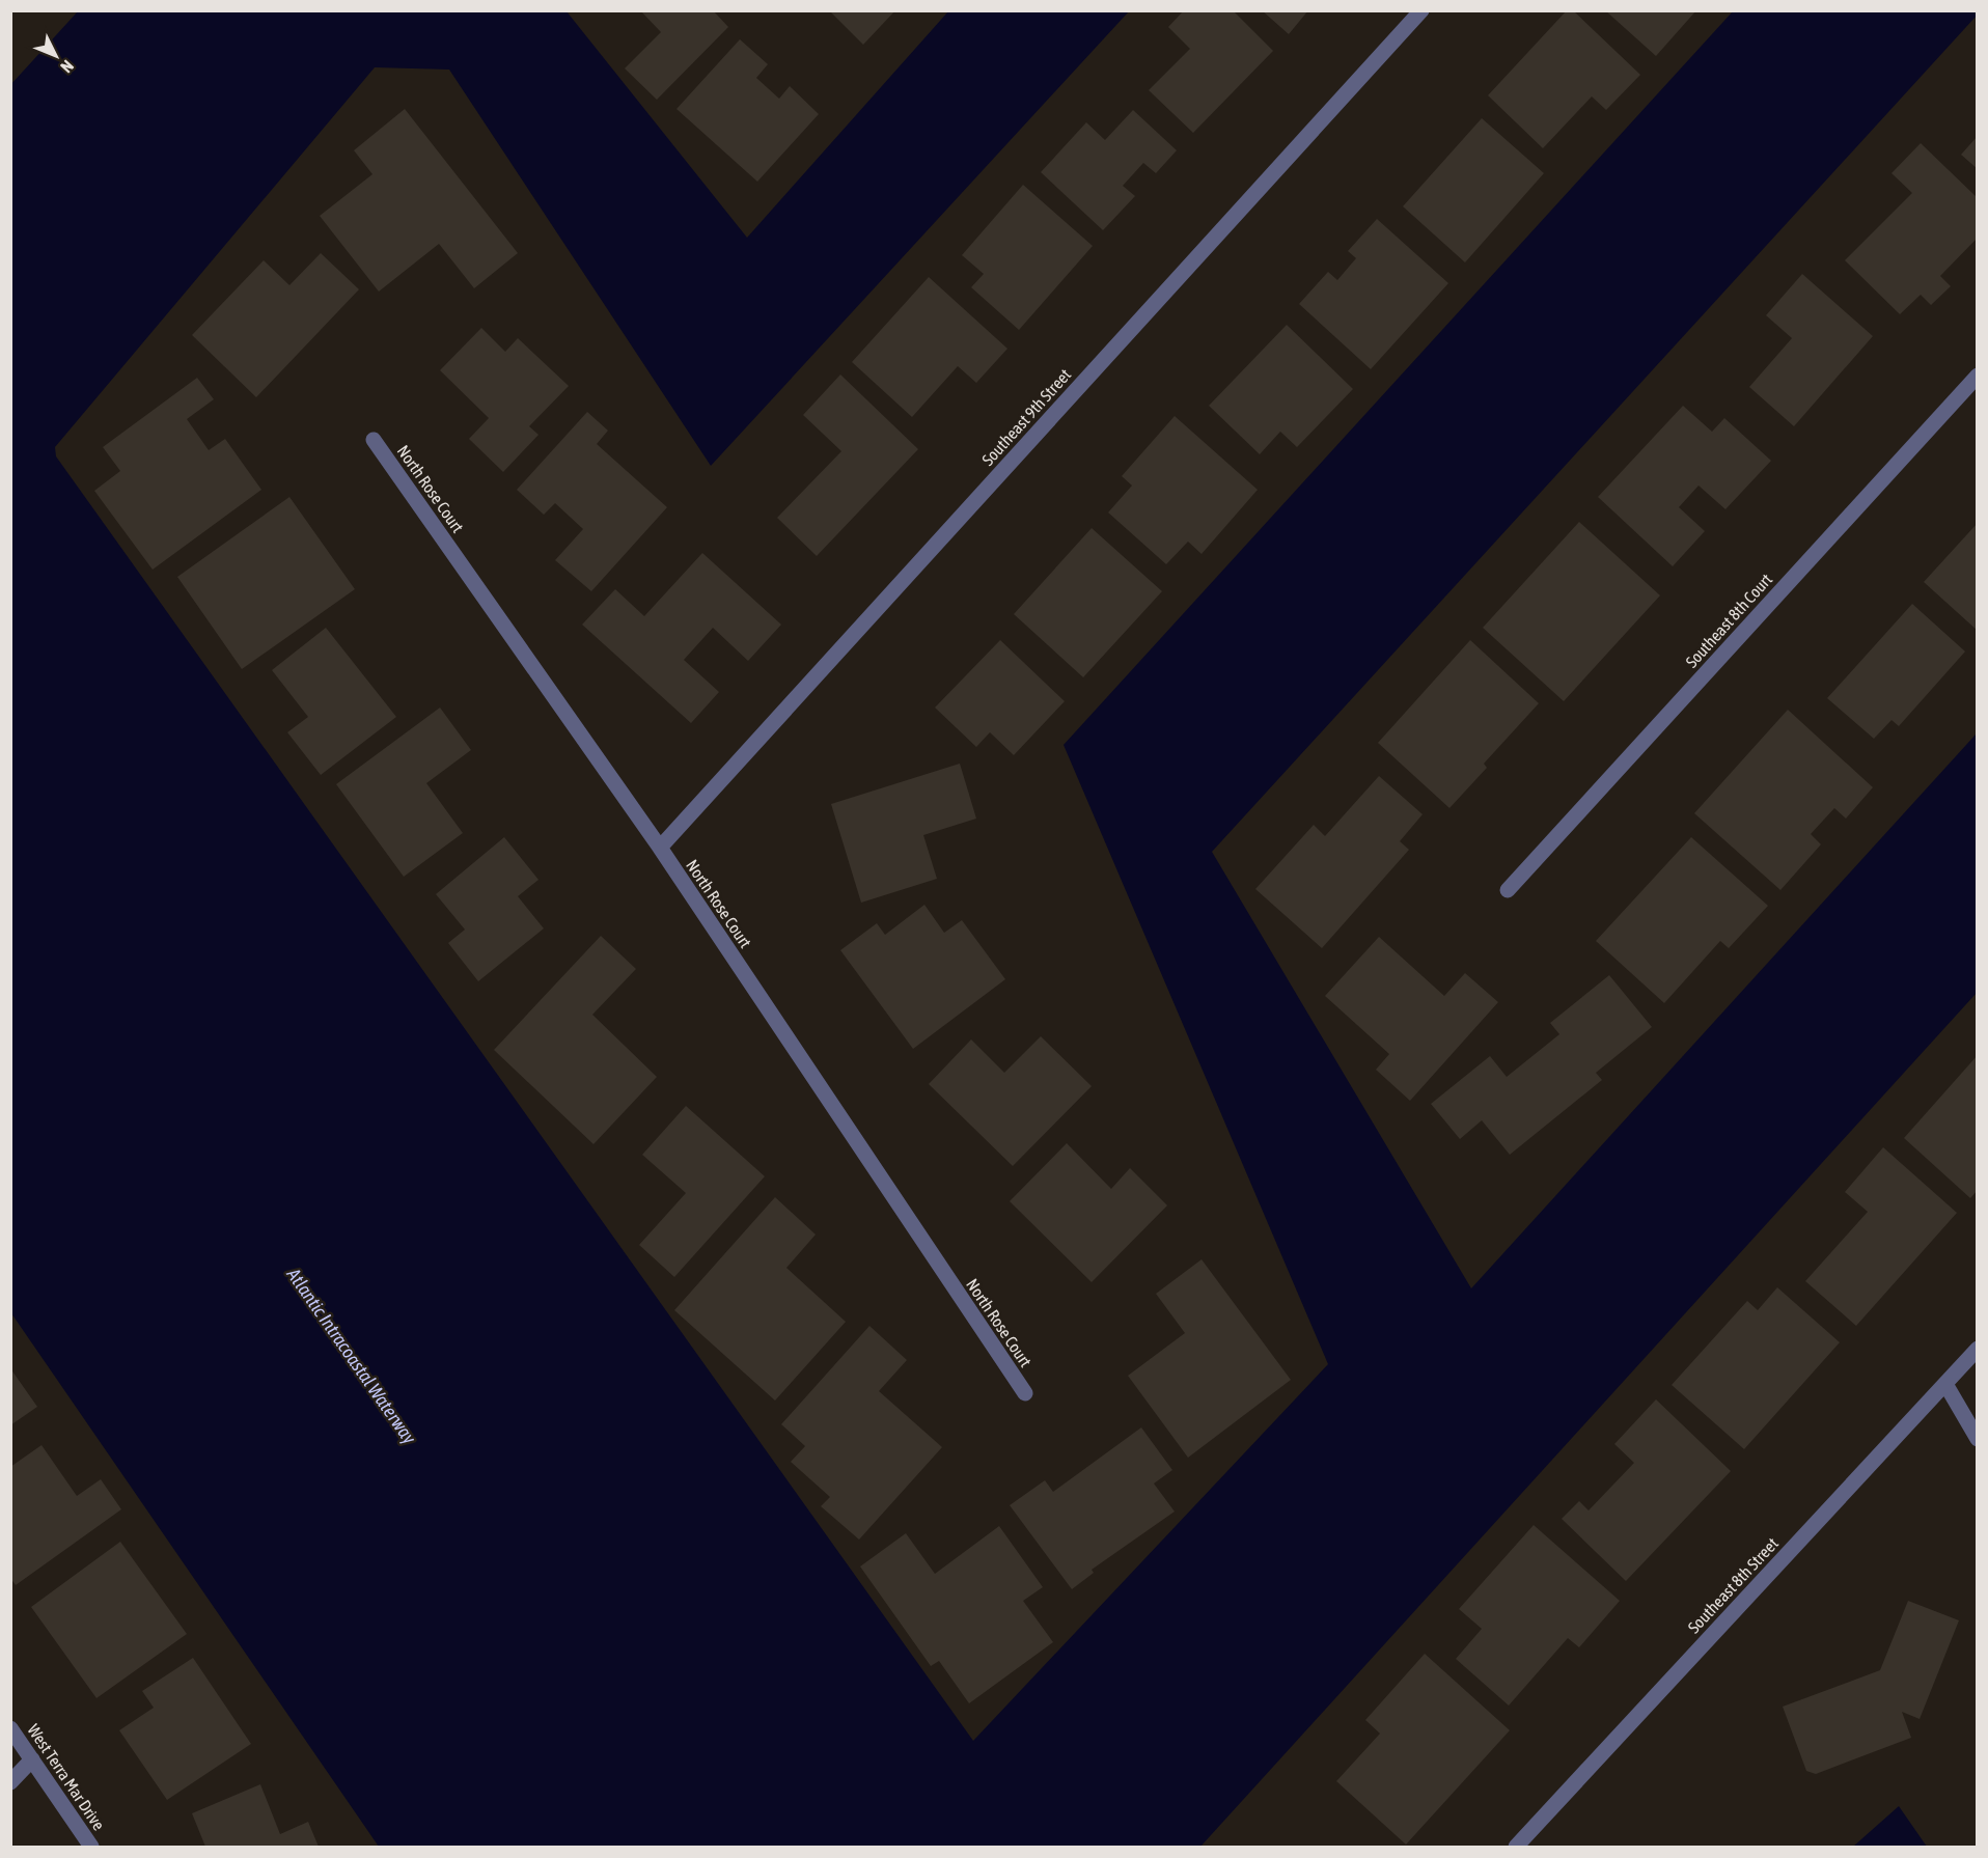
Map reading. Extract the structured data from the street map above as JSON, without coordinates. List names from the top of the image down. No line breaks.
{"streets":{"street":["Southeast 9th Street","North Rose Court","Southeast 8th Court","Southeast 8th Street","West Terra Mar Drive"]},"crossings":[["Southeast 9th Street","North Rose Court"]],"water":["Atlantic Intracoastal Waterway"],"north":"bottom right"}
